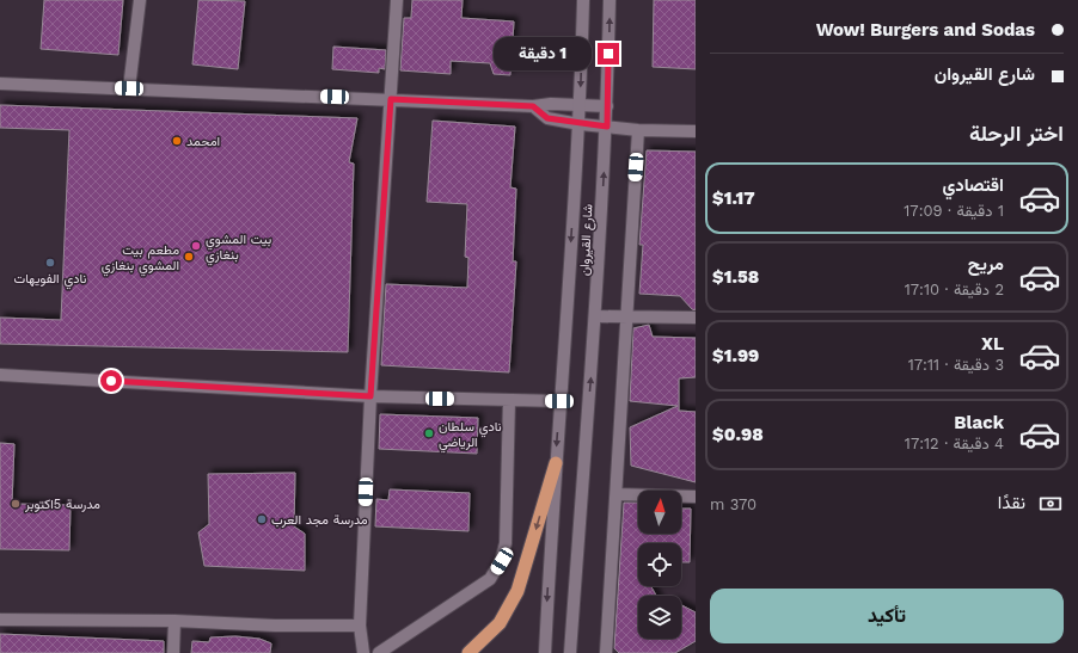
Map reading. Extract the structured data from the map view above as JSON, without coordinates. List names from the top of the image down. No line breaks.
{"streets":{"street":["شارع القيروان"]},"places":["امحمد","بيت المشوي بنغازي","مطعم بيت المشوي بنغازي","نادي الفويهات","نادي سلطان الرياضي","مدرسة 5اكتوبر","مدرسة مجد العرب"],"north":"top","page":{"banner":["Wow! Burgers and Sodas","شارع القيروان"],"bubble":"1 دقيقة","heading":"اختر الرحلة","list":[{"name":"اقتصادي","note":"1 دقيقة · 17:09","value":"$1.17"},{"name":"مريح","note":"2 دقيقة · 17:10","value":"$1.58"},{"name":"XL","note":"3 دقيقة · 17:11","value":"$1.99"},{"name":"Black","note":"4 دقيقة · 17:12","value":"$0.98"}],"pay":["نقدًا","370 m"],"buttons":"تأكيد"}}
